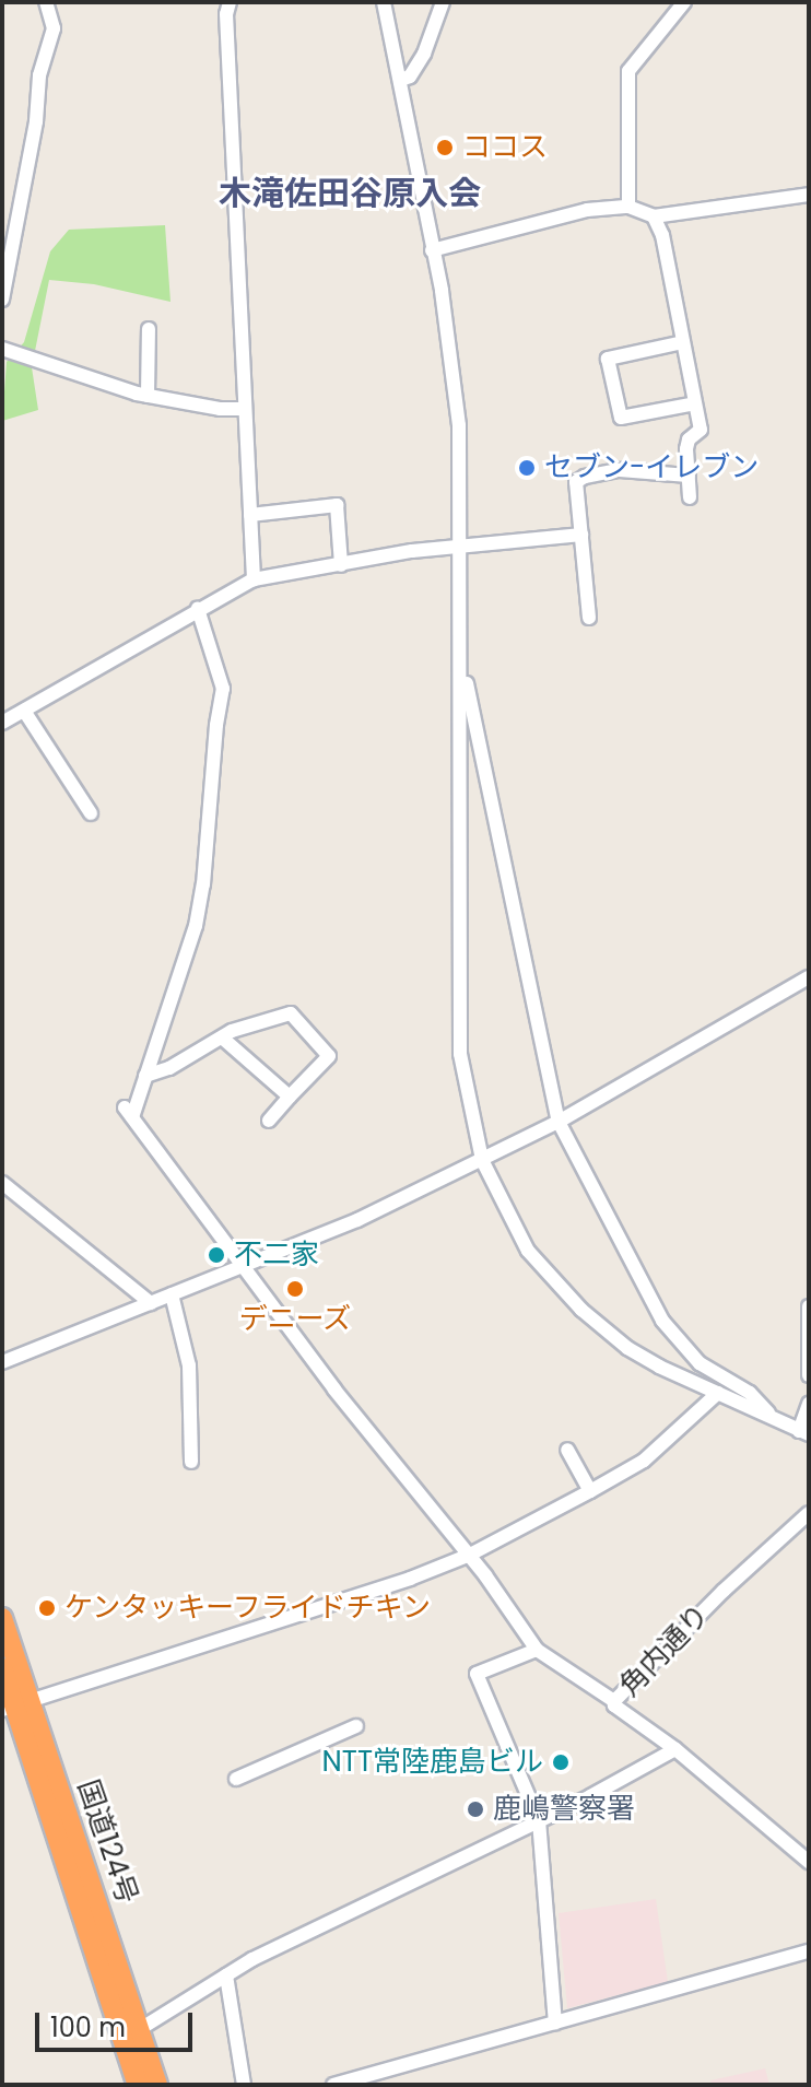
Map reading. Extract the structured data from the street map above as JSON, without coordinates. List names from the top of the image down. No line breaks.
{"streets":{"highway":["国道124号"],"street":["角内通り"]},"districts":["木滝佐田谷原入会"],"places":["ココス","セブン-イレブン","不二家","デニーズ","ケンタッキーフライドチキン","NTT常陸鹿島ビル","鹿嶋警察署"],"scale_bar":"100 m"}
